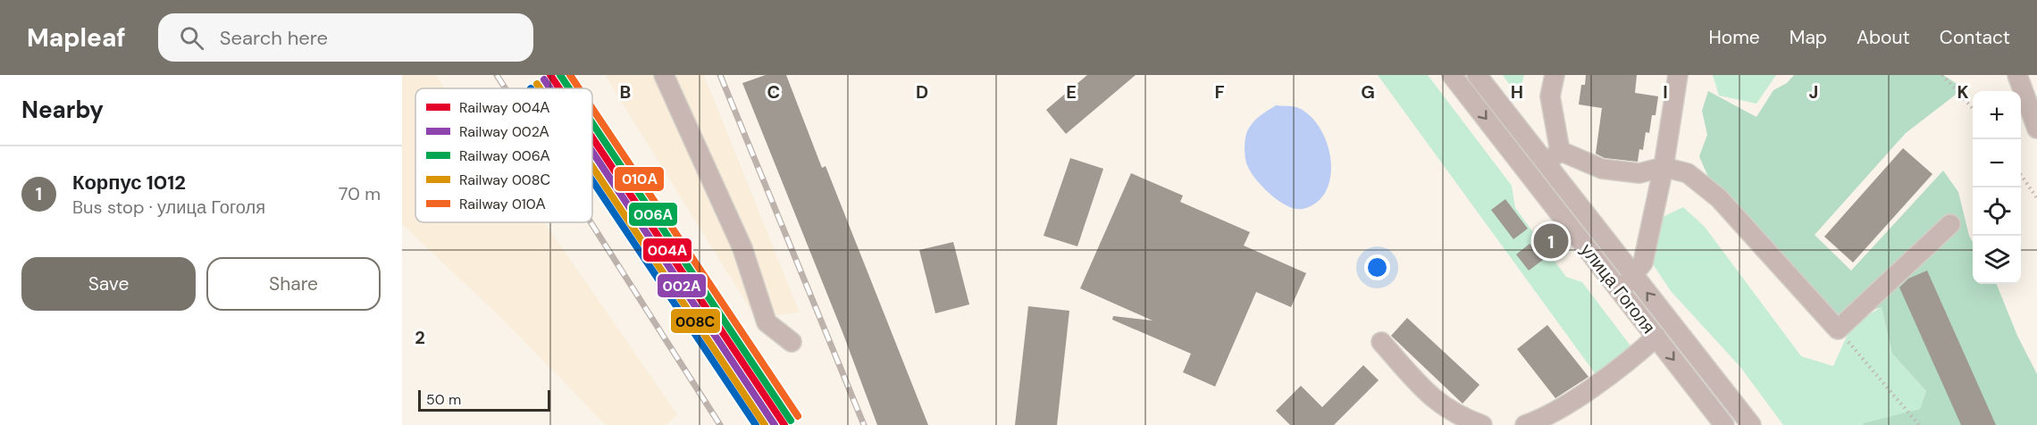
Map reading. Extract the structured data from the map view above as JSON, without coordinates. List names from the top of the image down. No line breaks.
{"streets":{"street":["улица Гоголя"]},"lines":["rail line 004А","rail line 006А","rail line 010А","rail line 002А","rail line 008С"],"legend":["Railway 004А","Railway 002А","Railway 006А","Railway 008С","Railway 010А"],"scale_bar":"50 m","page":{"header":"Mapleaf","search":"Search here","nav":["Home","Map","About","Contact"],"heading":"Nearby","map_buttons":["+","−"],"list":[{"mark":"1","name":"Корпус 1012","note":"Bus stop · улица Гоголя","value":"70 m"}],"pins":"1","buttons":["Save","Share"],"scale":"50 m"},"grid":{"columns":["B","C","D","E","F","G","H","I","J","K"],"rows":["2"]}}
